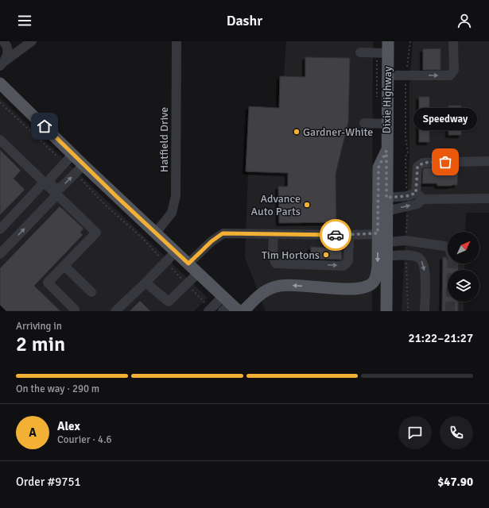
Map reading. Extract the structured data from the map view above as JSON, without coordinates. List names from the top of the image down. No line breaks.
{"streets":{"main road":["Dixie Highway"],"street":["Hatfield Drive"]},"places":["Gardner-White","Speedway","Advance Auto Parts","Tim Hortons"],"north":"top right","page":{"header":"Dashr","bubble":"Speedway","heading":["2 min","Arriving in","21:22–21:27"],"panel":["Alex","Courier · 4.6","Order #9751","$47.90"],"bar":"On the way · 290 m","round":"A"}}
